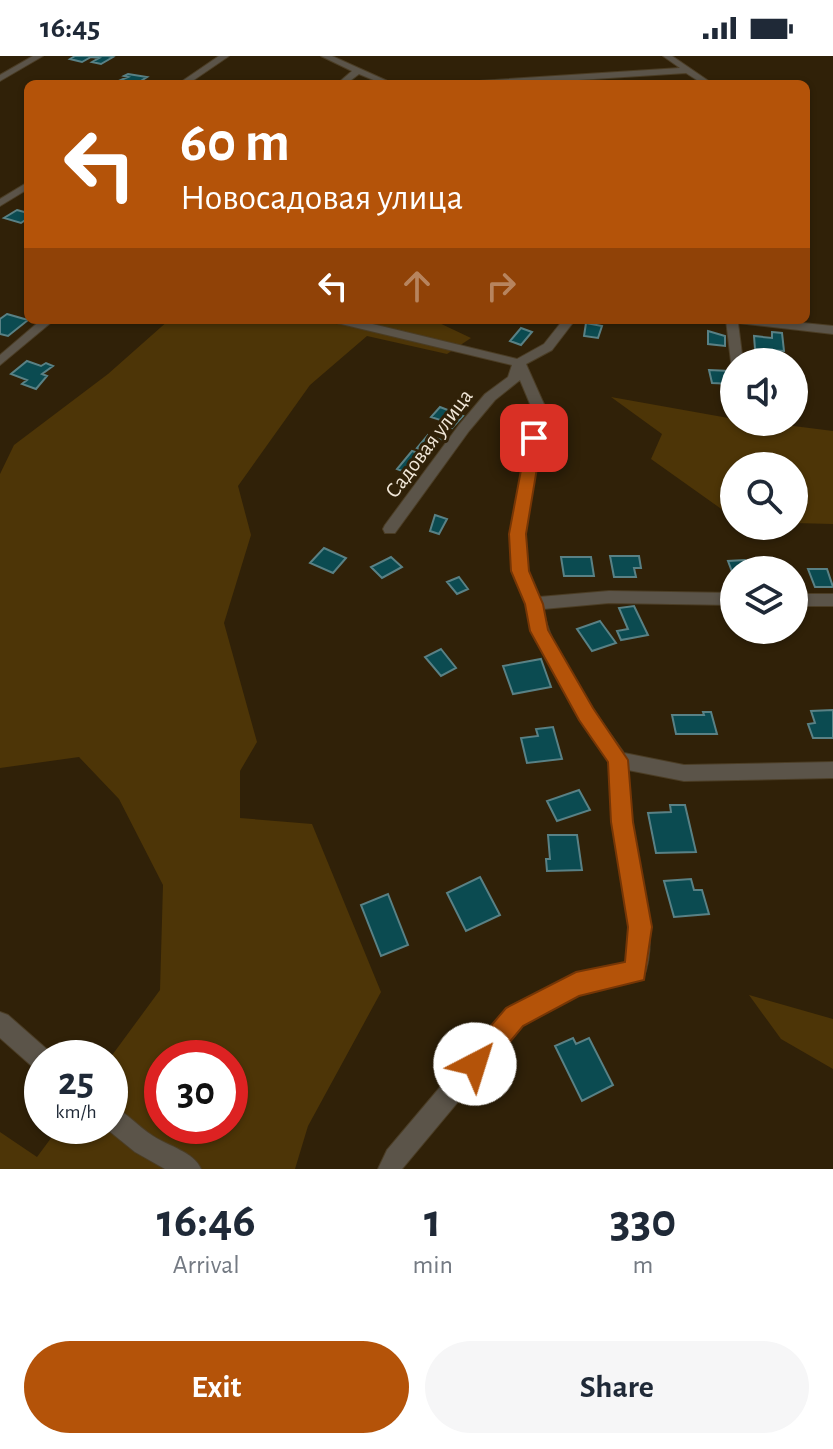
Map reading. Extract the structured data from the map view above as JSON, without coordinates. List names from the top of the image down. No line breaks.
{"streets":{"street":["Садовая улица"]},"page":{"status":"16:45","turn":["60 m","Новосадовая улица"],"speed":"25 km/h","limit":"30","eta":["16:46","Arrival","1","min","330","m"],"buttons":["Exit","Share"]}}
